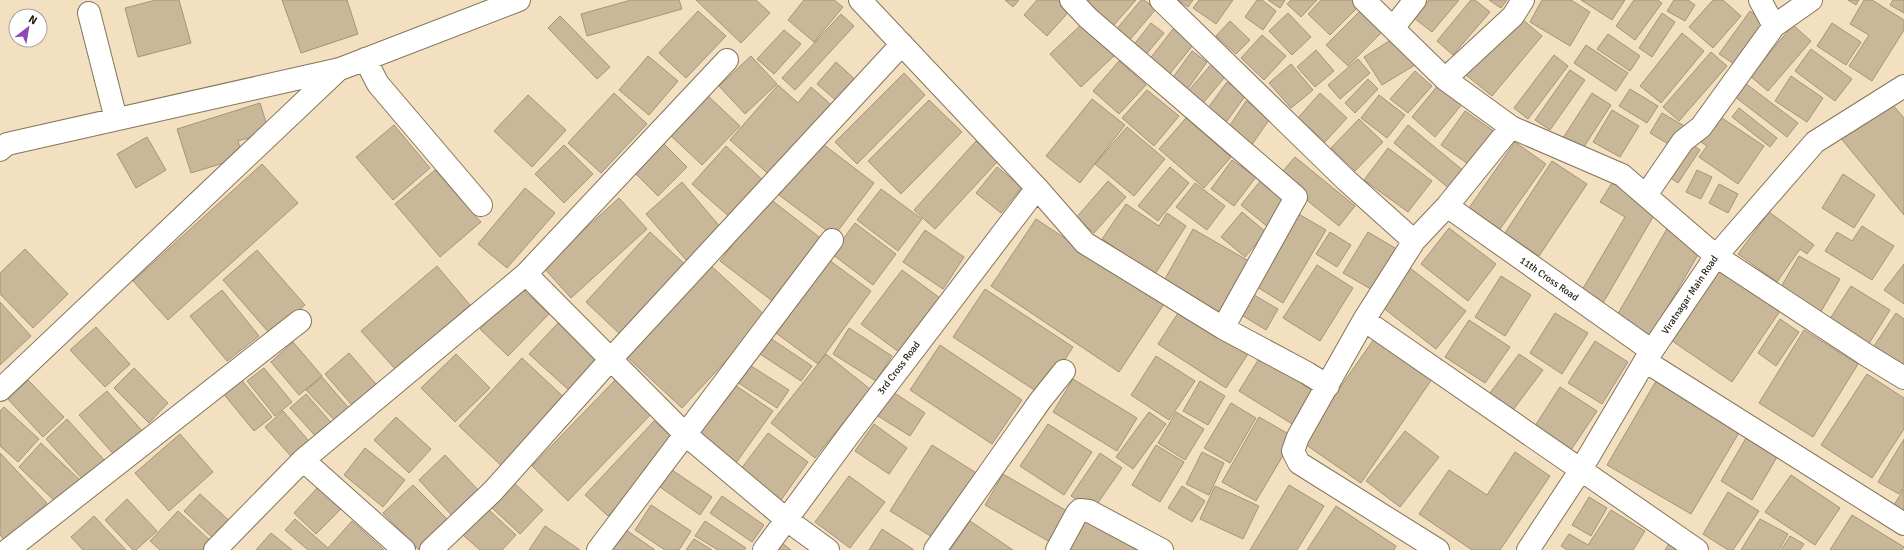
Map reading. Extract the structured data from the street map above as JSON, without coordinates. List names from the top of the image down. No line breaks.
{"streets":{"street":["11th Cross Road","Viratnagar Main Road","3rd Cross Road"]},"crossings":[["11th Cross Road","Viratnagar Main Road"]],"north":"top right"}
